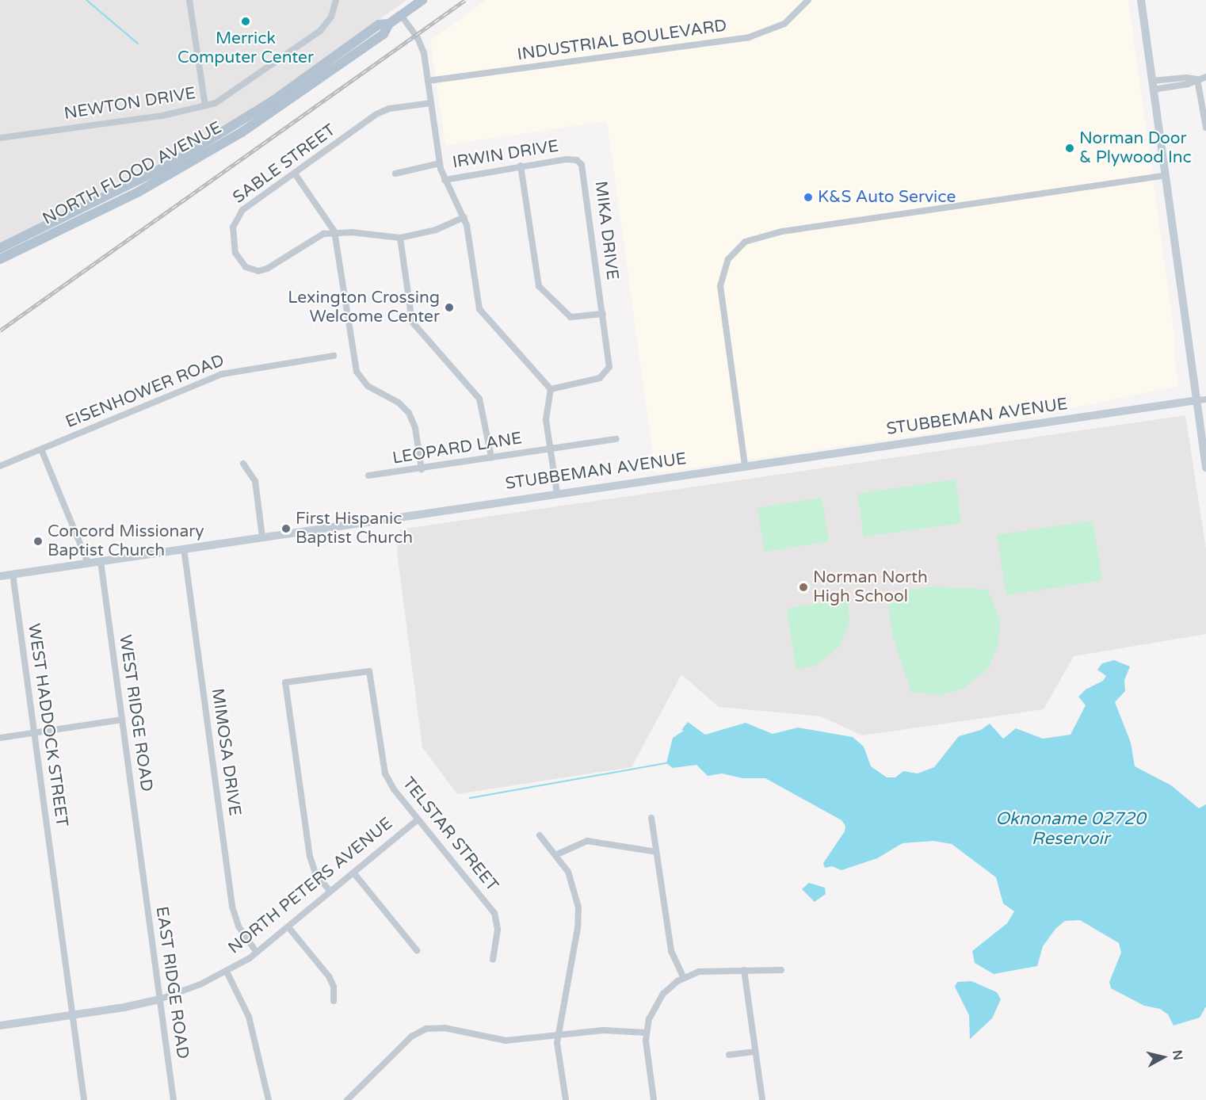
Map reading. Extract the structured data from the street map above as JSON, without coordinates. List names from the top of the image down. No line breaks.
{"streets":{"main road":["NORTH FLOOD AVENUE"],"street":["INDUSTRIAL BOULEVARD","NEWTON DRIVE","IRWIN DRIVE","SABLE STREET","MIKA DRIVE","EISENHOWER ROAD","STUBBEMAN AVENUE","LEOPARD LANE","WEST RIDGE ROAD","WEST HADDOCK STREET","MIMOSA DRIVE","TELSTAR STREET","NORTH PETERS AVENUE","EAST RIDGE ROAD"]},"crossings":[["IRWIN DRIVE","MIKA DRIVE"],["STUBBEMAN AVENUE","WEST RIDGE ROAD"],["STUBBEMAN AVENUE","WEST HADDOCK STREET"],["STUBBEMAN AVENUE","MIMOSA DRIVE"],["WEST RIDGE ROAD","EAST RIDGE ROAD"],["WEST HADDOCK STREET","NORTH PETERS AVENUE"],["MIMOSA DRIVE","NORTH PETERS AVENUE"],["TELSTAR STREET","NORTH PETERS AVENUE"],["NORTH PETERS AVENUE","EAST RIDGE ROAD"]],"water":["Oknoname 02720 Reservoir"],"places":["Merrick Computer Center","Norman Door & Plywood Inc","K&S Auto Service","Lexington Crossing Welcome Center","First Hispanic Baptist Church","Concord Missionary Baptist Church","Norman North High School"],"north":"right"}
